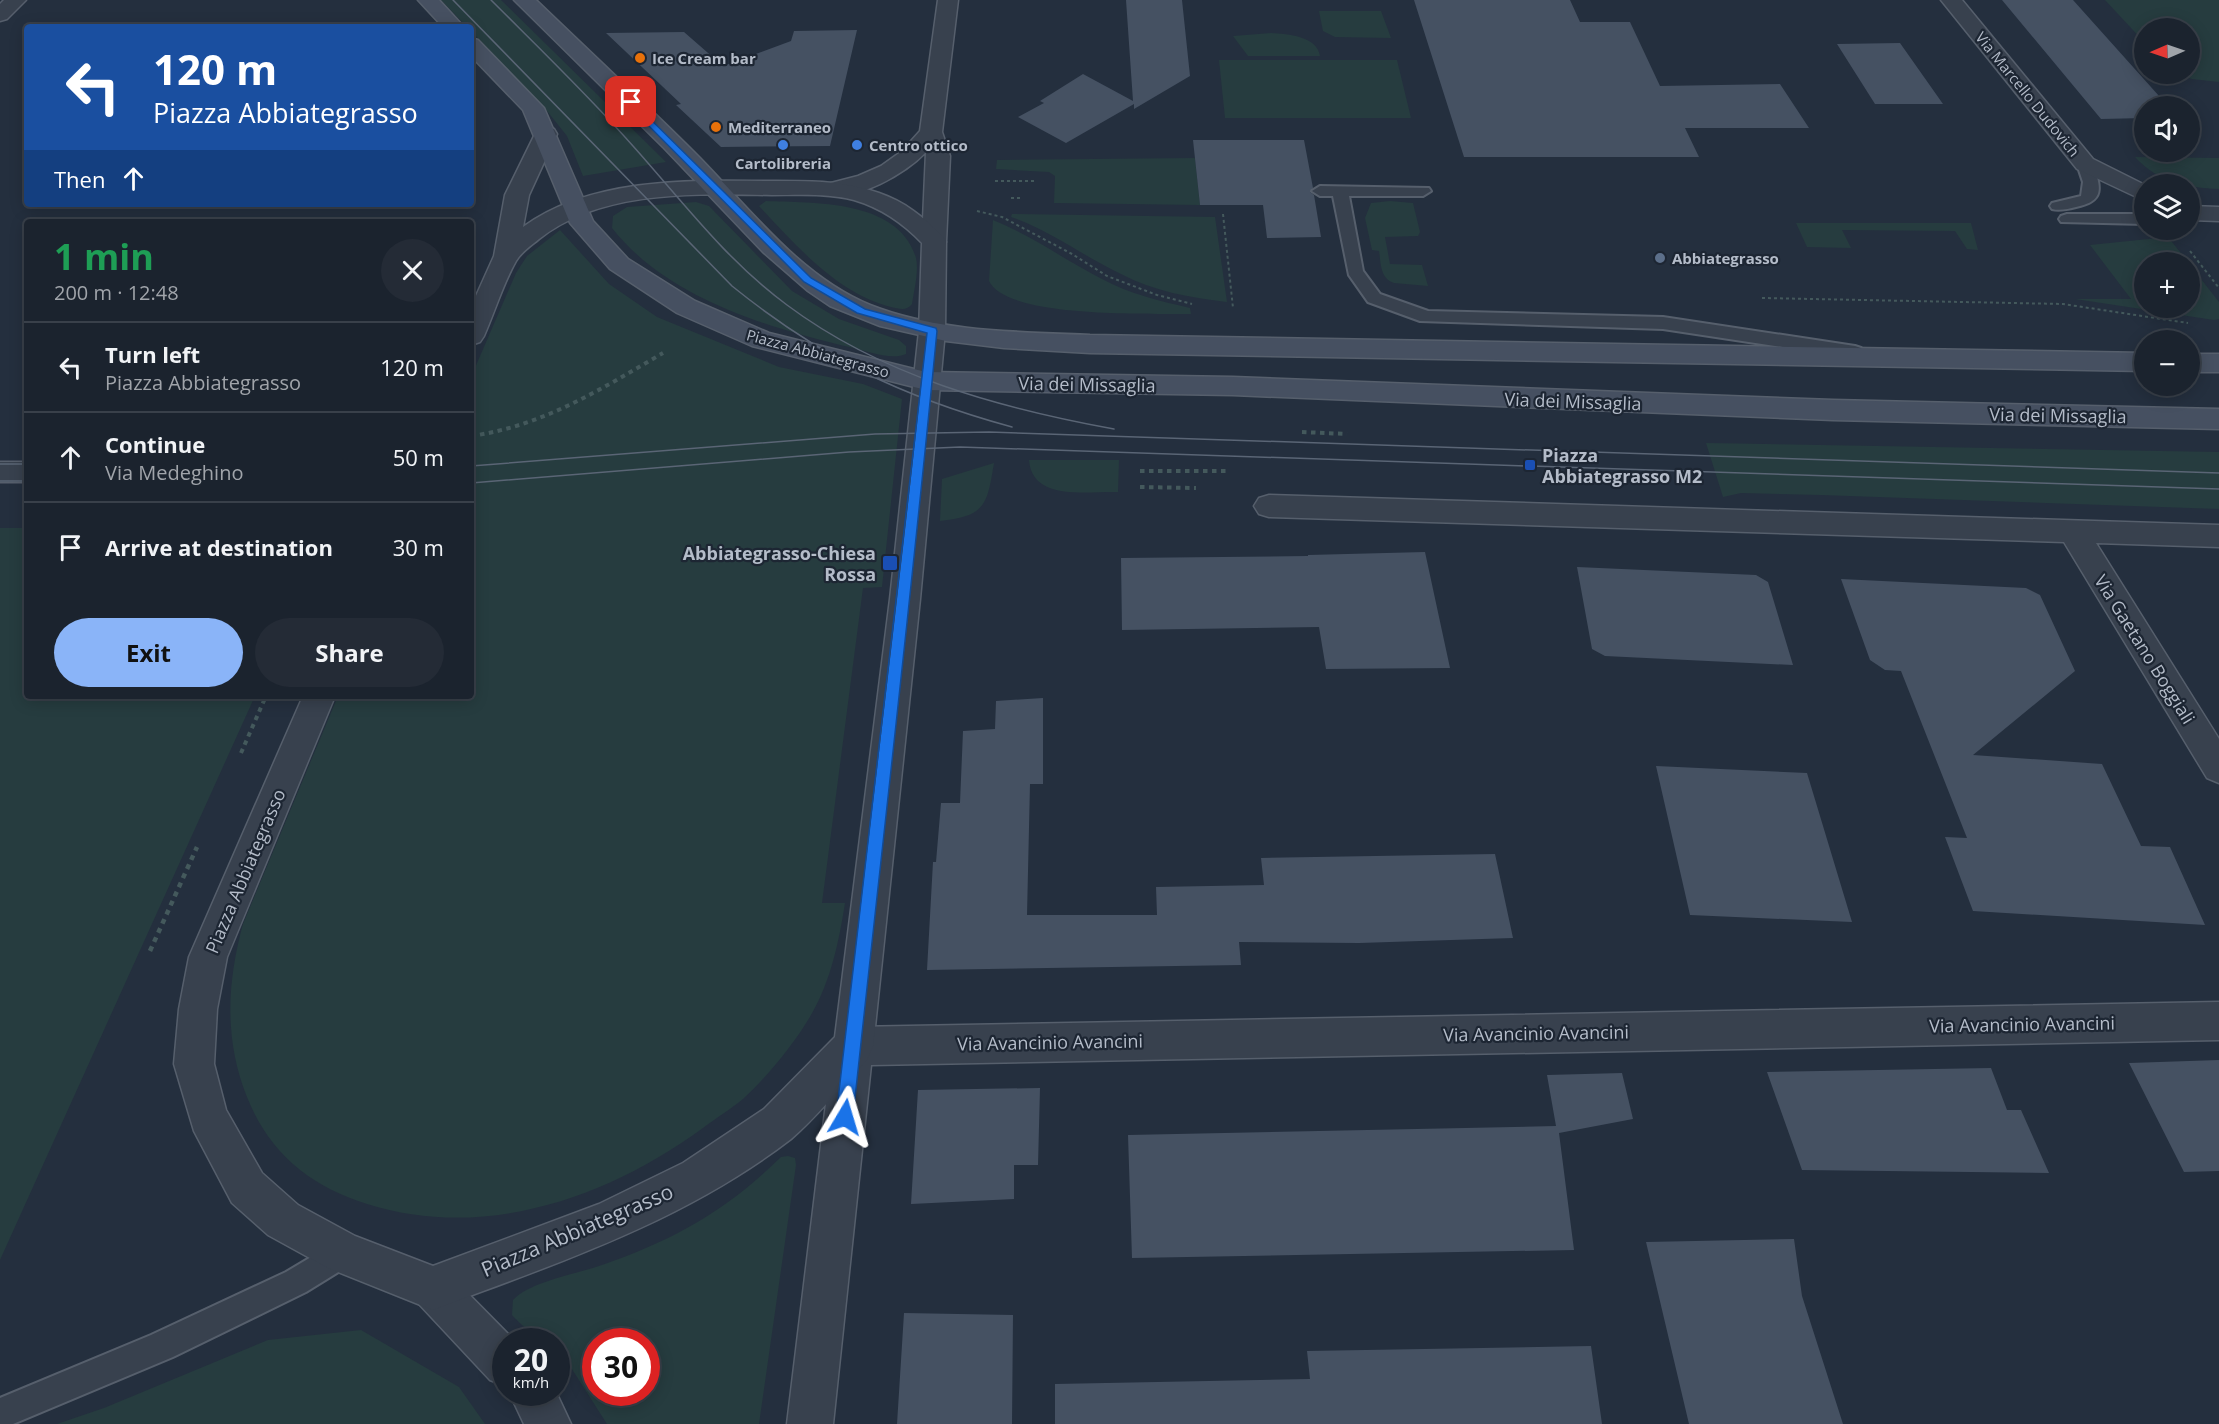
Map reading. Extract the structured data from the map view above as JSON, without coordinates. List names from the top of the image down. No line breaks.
{"streets":{"main road":["Piazza Abbiategrasso","Via dei Missaglia"],"street":["Via Marcello Dudovich","Via Gaetano Boggiali","Via Avancinio Avancini"]},"crossings":[["Piazza Abbiategrasso","Via dei Missaglia"],["Piazza Abbiategrasso","Via Avancinio Avancini"]],"places":{"other":["Ice Cream bar","Mediterraneo","Cartolibreria","Centro ottico","Abbiategrasso"],"transit":["Piazza Abbiategrasso M2","Abbiategrasso-Chiesa Rossa"]},"north":"left","page":{"map_buttons":["+","−"],"turn":["120 m","Piazza Abbiategrasso"],"then":"Then","heading":["1 min","200 m · 12:48"],"list":[{"name":"Turn left","note":"Piazza Abbiategrasso","value":"120 m"},{"name":"Continue","note":"Via Medeghino","value":"50 m"},{"name":"Arrive at destination","value":"30 m"}],"buttons":["Exit","Share"],"speed":"20 km/h","limit":"30"}}
